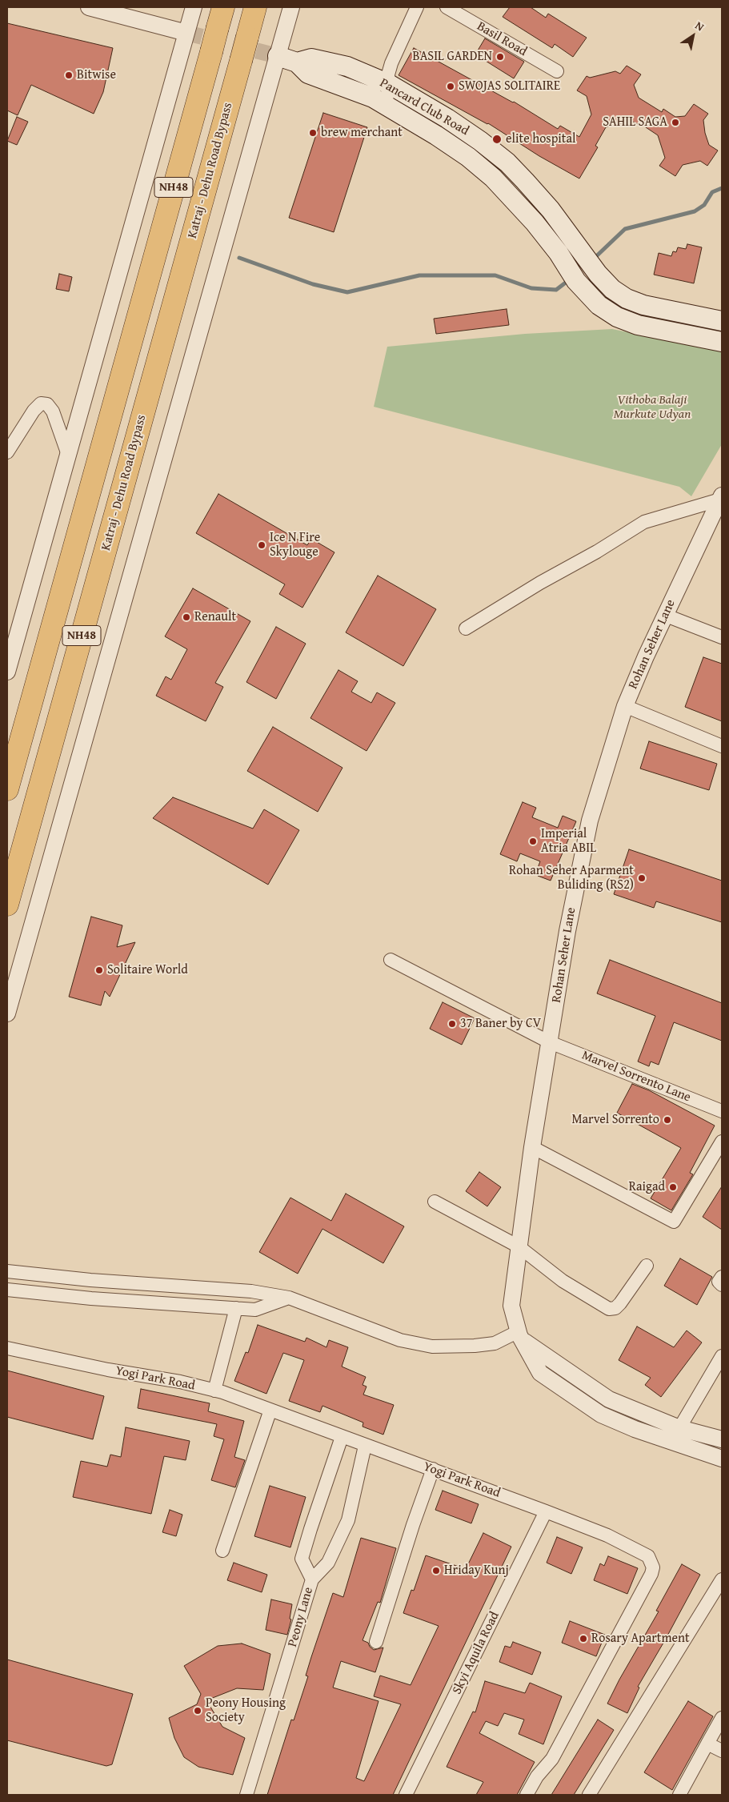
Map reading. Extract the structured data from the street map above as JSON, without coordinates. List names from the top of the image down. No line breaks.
{"streets":{"highway":["Katraj - Dehu Road Bypass","NH48"],"main road":["Pancard Club Road"],"street":["Basil Road","Rohan Seher Lane","Marvel Sorrento Lane","Yogi Park Road","Peony Lane","Skyi Aquila Road"]},"crossings":[["Rohan Seher Lane","Marvel Sorrento Lane"],["Yogi Park Road","Peony Lane"],["Yogi Park Road","Skyi Aquila Road"]],"parks":["Vithoba Balaji Murkute Udyan"],"places":["BASIL GARDEN","Bitwise","SWOJAS SOLITAIRE","SAHIL SAGA","brew merchant","elite hospital","Ice N Fire Skylouge","Renault","Imperial Atria ABIL","Rohan Seher Aparment Buliding (RS2)","Solitaire World","37 Baner by CV","Marvel Sorrento","Raigad","Hriday Kunj","Rosary Apartment","Peony Housing Society"],"north":"top right"}
